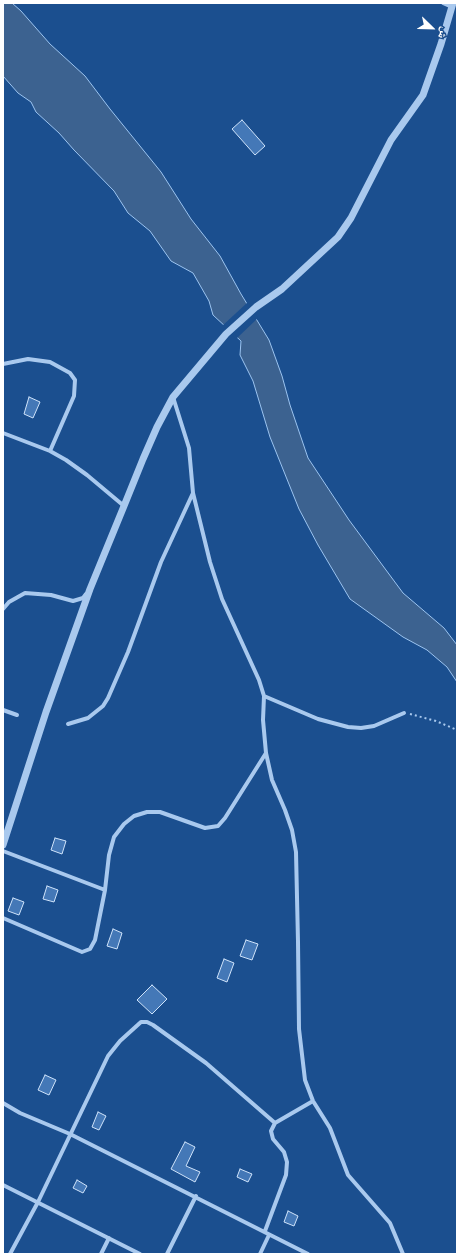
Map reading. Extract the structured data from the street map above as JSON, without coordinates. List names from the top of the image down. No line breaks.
{"north":"bottom right"}
